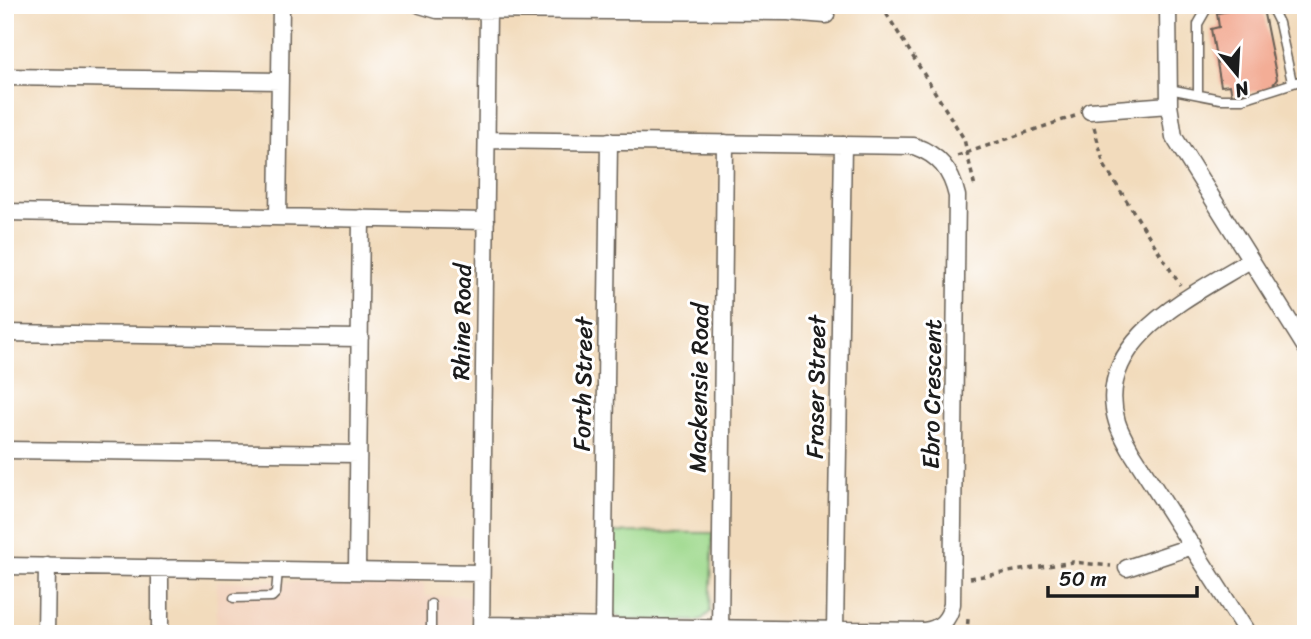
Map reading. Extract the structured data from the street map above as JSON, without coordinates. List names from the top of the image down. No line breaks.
{"streets":{"street":["Rhine Road","Forth Street","Fraser Street","Mackensie Road","Ebro Crescent"]},"crossings":[["Rhine Road","Ebro Crescent"],["Forth Street","Ebro Crescent"],["Fraser Street","Ebro Crescent"],["Mackensie Road","Ebro Crescent"]],"scale_bar":"50 m","north":"bottom"}
